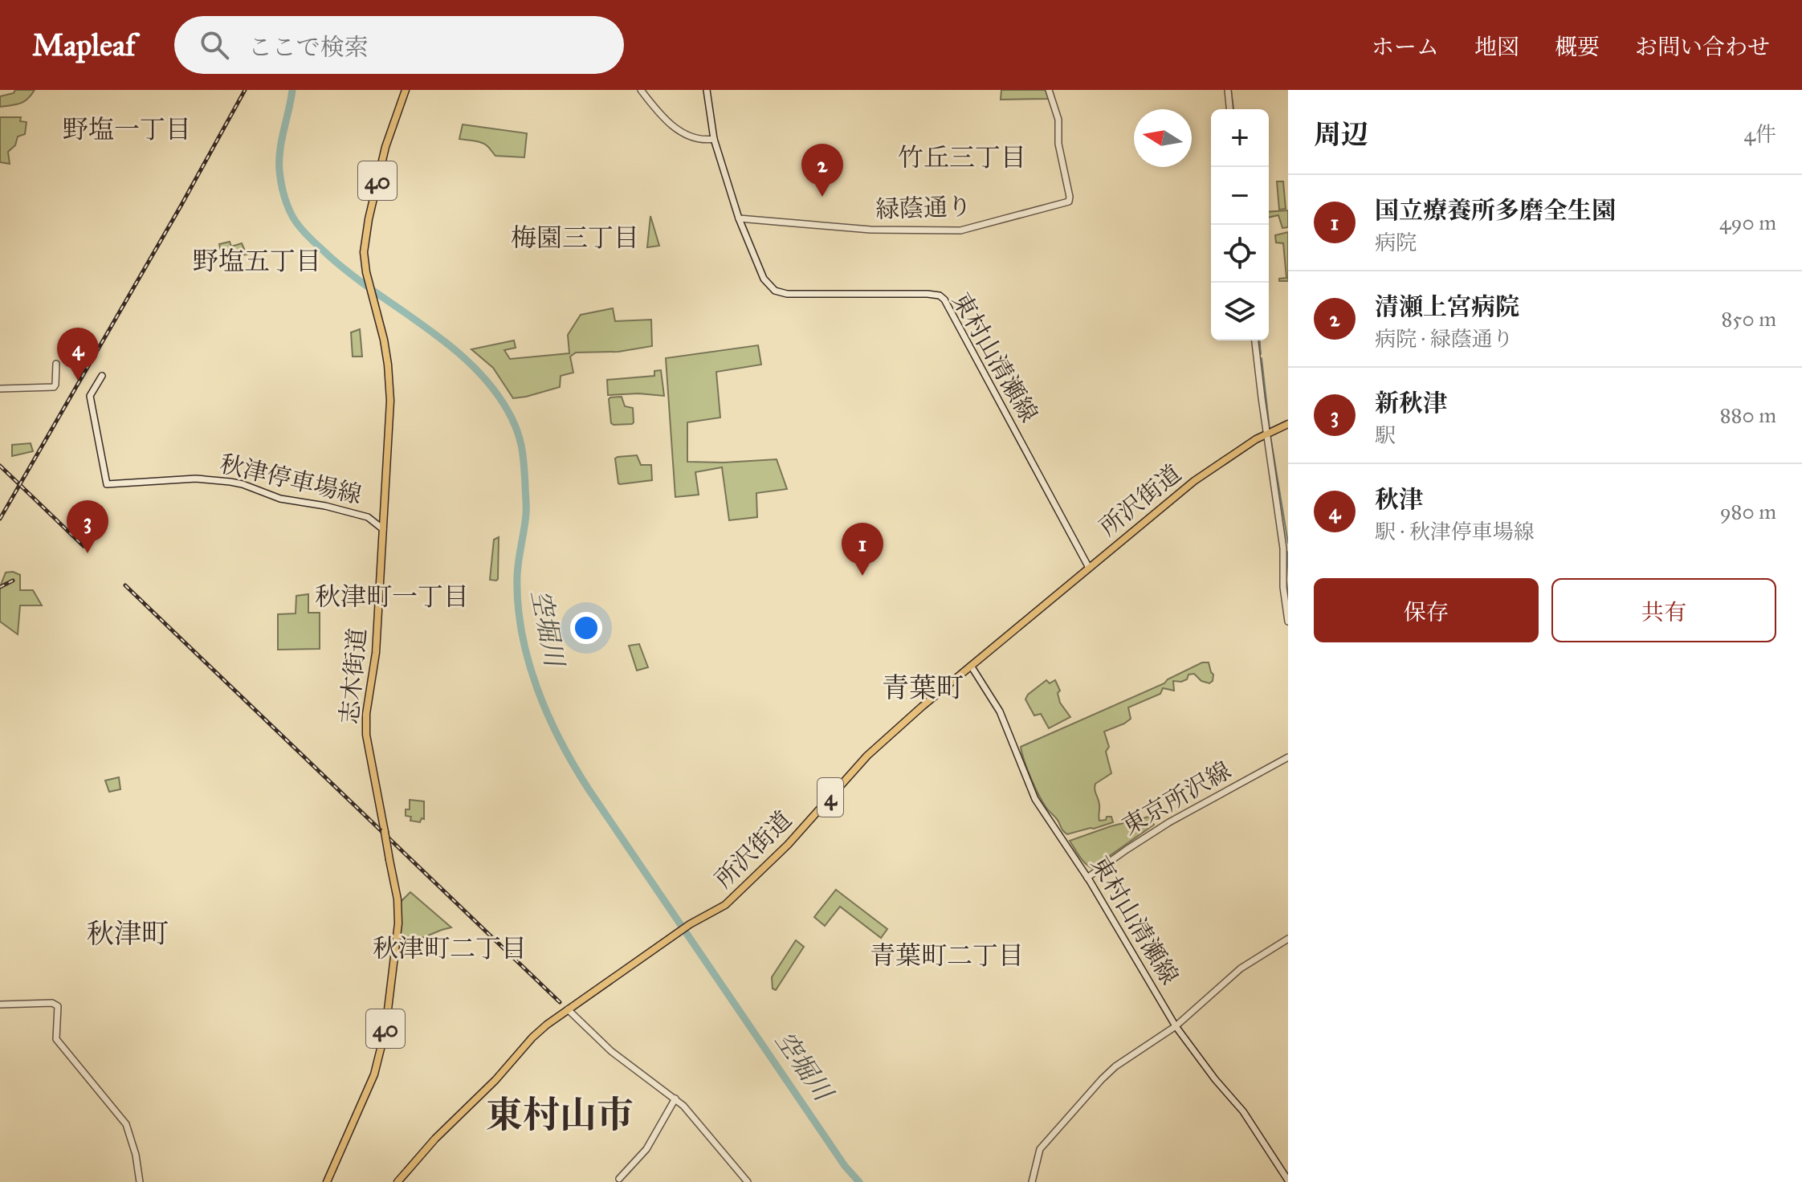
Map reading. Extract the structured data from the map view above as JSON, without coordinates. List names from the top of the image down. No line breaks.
{"streets":{"main road":["40","所沢街道","志木街道","4"],"street":["緑蔭通り","東村山清瀬線","秋津停車場線","東京所沢線"]},"crossings":[["緑蔭通り","東村山清瀬線"],["東村山清瀬線","所沢街道"],["東村山清瀬線","東京所沢線"],["秋津停車場線","志木街道"]],"districts":["野塩一丁目","竹丘三丁目","梅園三丁目","野塩五丁目","秋津町一丁目","青葉町","秋津町","秋津町二丁目","青葉町二丁目","東村山市"],"water":["空堀川"],"north":"left","page":{"header":"Mapleaf","search":"ここで検索","nav":["ホーム","地図","概要","お問い合わせ"],"heading":["周辺","4件"],"map_buttons":["+","−"],"pins":["2","4","3","1"],"list":[{"mark":"1","name":"国立療養所多磨全生園","note":"病院","value":"490 m"},{"mark":"2","name":"清瀬上宮病院","note":"病院 · 緑蔭通り","value":"850 m"},{"mark":"3","name":"新秋津","note":"駅","value":"880 m"},{"mark":"4","name":"秋津","note":"駅 · 秋津停車場線","value":"980 m"}],"buttons":["保存","共有"]}}
